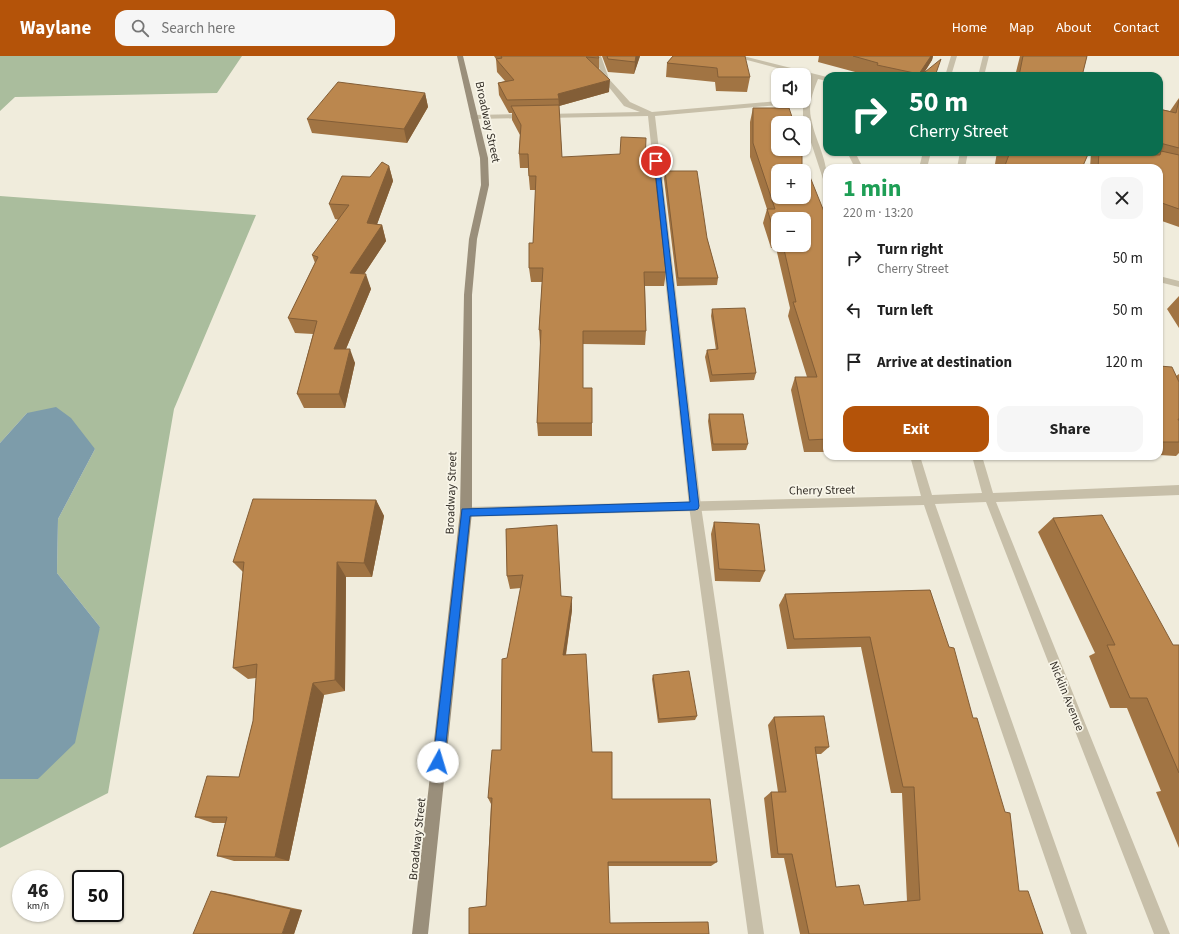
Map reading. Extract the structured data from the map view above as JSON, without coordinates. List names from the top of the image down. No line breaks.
{"streets":{"main road":["Broadway Street"],"street":["Cherry Street","Nicklin Avenue"]},"crossings":[["Broadway Street","Cherry Street"],["Cherry Street","Nicklin Avenue"]],"page":{"header":"Waylane","search":"Search here","nav":["Home","Map","About","Contact"],"map_buttons":["+","−"],"turn":["50 m","Cherry Street"],"heading":["1 min","220 m · 13:20"],"list":[{"name":"Turn right","note":"Cherry Street","value":"50 m"},{"name":"Turn left","value":"50 m"},{"name":"Arrive at destination","value":"120 m"}],"buttons":["Exit","Share"],"speed":"46 km/h","limit":"50"}}
